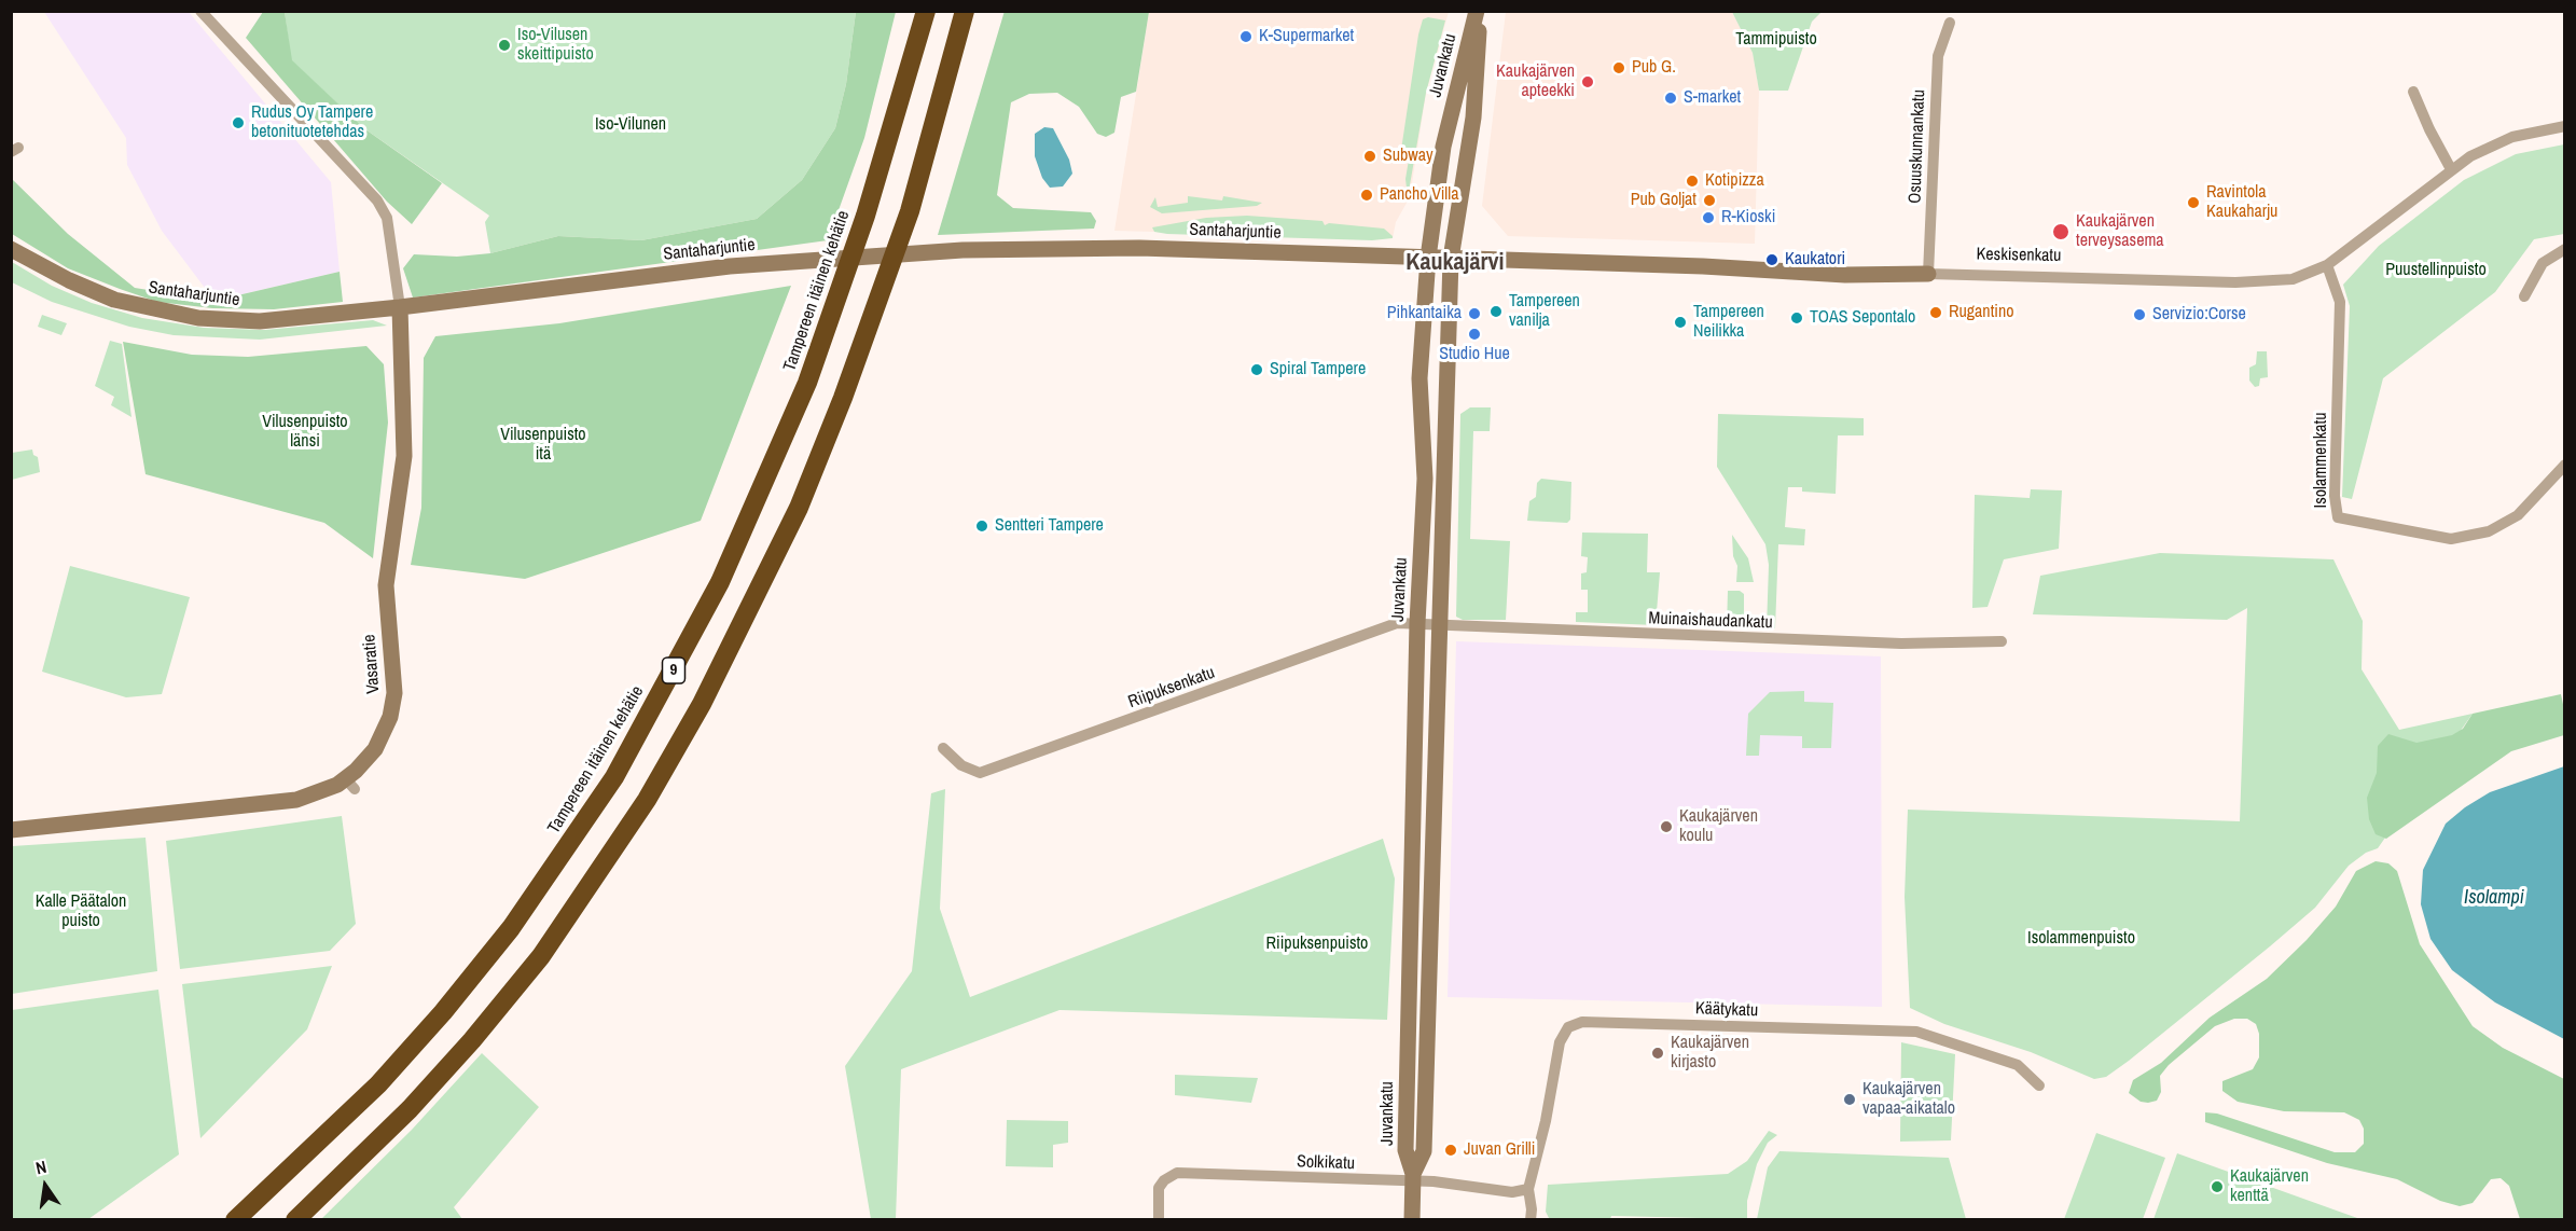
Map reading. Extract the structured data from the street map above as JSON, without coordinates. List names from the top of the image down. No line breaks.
{"streets":{"highway":["Tampereen itäinen kehätie","9"],"main road":["Juvankatu","Santaharjuntie","Keskisenkatu","Vasaratie"],"street":["Osuuskunnankatu","Isolammenkatu","Muinaishaudankatu","Riipuksenkatu","Käätykatu","Solkikatu"]},"crossings":[["Juvankatu","Santaharjuntie"],["Juvankatu","Keskisenkatu"],["Juvankatu","Muinaishaudankatu"],["Juvankatu","Riipuksenkatu"],["Juvankatu","Solkikatu"],["Osuuskunnankatu","Keskisenkatu"],["Santaharjuntie","Keskisenkatu"],["Santaharjuntie","Vasaratie"],["Keskisenkatu","Isolammenkatu"],["Muinaishaudankatu","Riipuksenkatu"],["Käätykatu","Solkikatu"]],"districts":["Kaukajärvi"],"water":["Isolampi"],"parks":["Tammipuisto","Iso-Vilunen","Puustellinpuisto","Vilusenpuisto länsi","Vilusenpuisto itä","Kalle Päätalon puisto","Isolammenpuisto","Riipuksenpuisto"],"places":["K-Supermarket","Iso-Vilusen skeittipuisto","Pub G.","Kaukajärven apteekki","S-market","Rudus Oy Tampere betonituotetehdas","Subway","Kotipizza","Pancho Villa","Pub Goljat","Ravintola Kaukaharju","R-Kioski","Kaukajärven terveysasema","Kaukatori","Tampereen vanilja","Rugantino","Pihkantaika","Servizio:Corse","TOAS Sepontalo","Tampereen Neilikka","Studio Hue","Spiral Tampere","Sentteri Tampere","Kaukajärven koulu","Kaukajärven kirjasto","Kaukajärven vapaa-aikatalo","Juvan Grilli","Kaukajärven kenttä"],"north":"top"}
